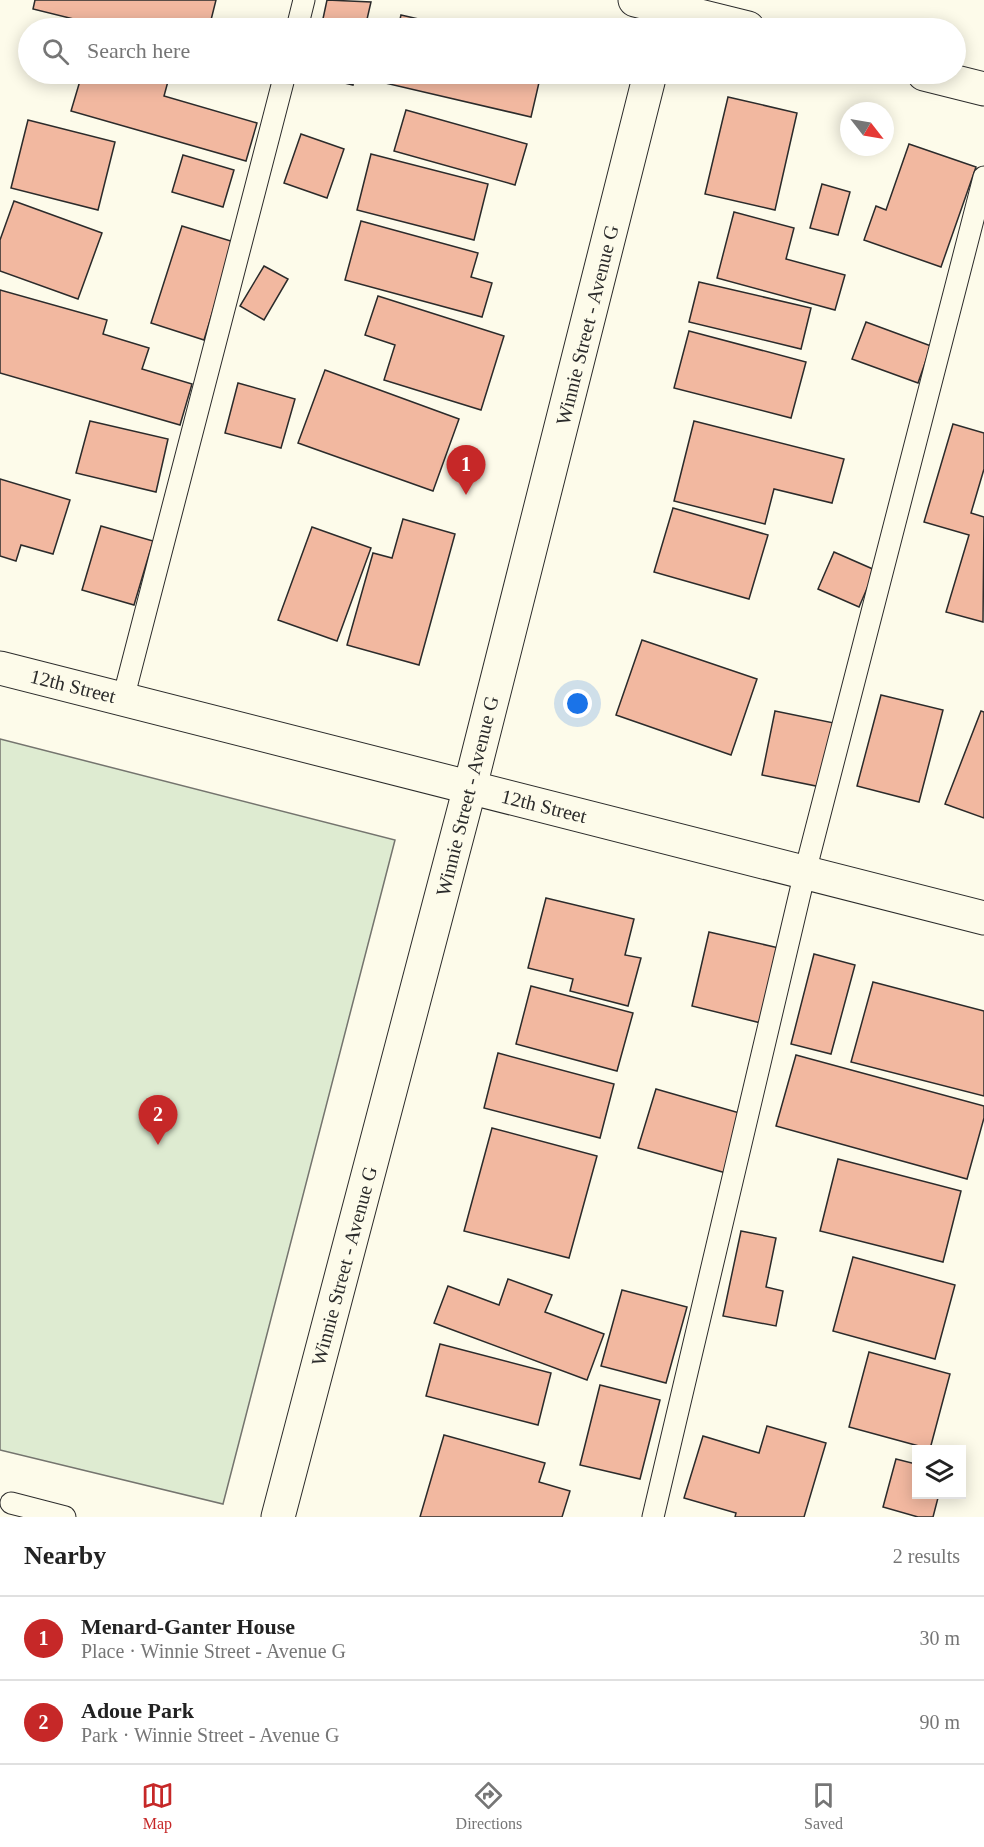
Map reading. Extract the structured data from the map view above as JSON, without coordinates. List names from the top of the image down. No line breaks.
{"streets":{"street":["Winnie Street - Avenue G","12th Street"]},"crossings":[["Winnie Street - Avenue G","12th Street"]],"north":"bottom right","page":{"search":"Search here","pins":["1","2"],"heading":["Nearby","2 results"],"list":[{"mark":"1","name":"Menard-Ganter House","note":"Place · Winnie Street - Avenue G","value":"30 m"},{"mark":"2","name":"Adoue Park","note":"Park · Winnie Street - Avenue G","value":"90 m"}],"nav":["Map","Directions","Saved"]}}
